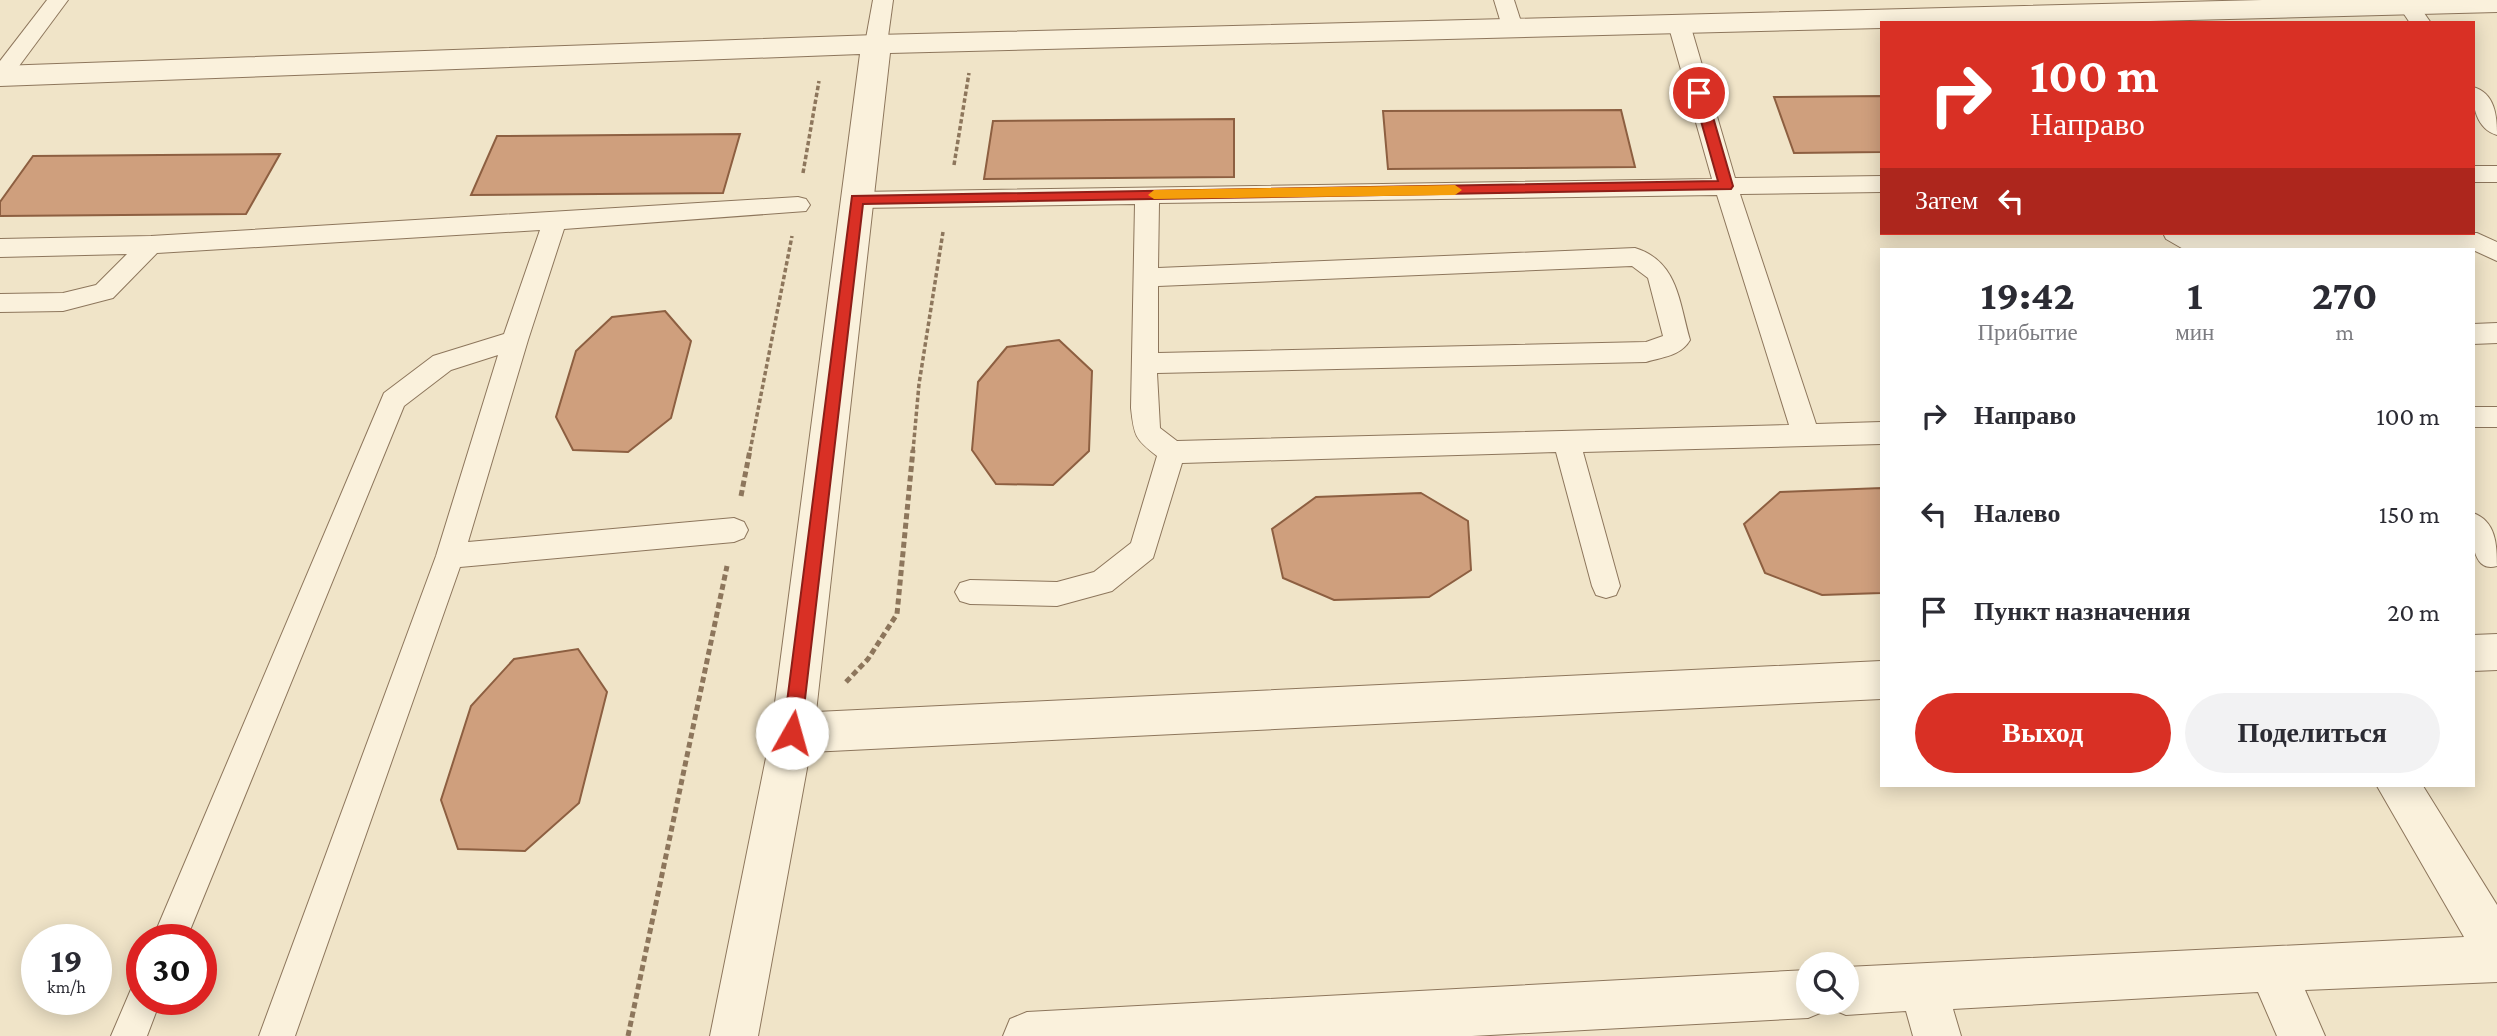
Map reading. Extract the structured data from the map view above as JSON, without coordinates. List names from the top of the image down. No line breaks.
{"page":{"turn":["100 m","Направо"],"then":"Затем","eta":["19:42","Прибытие","1","мин","270","m"],"list":[{"name":"Направо","value":"100 m"},{"name":"Налево","value":"150 m"},{"name":"Пункт назначения","value":"20 m"}],"buttons":["Выход","Поделиться"],"speed":"19 km/h","limit":"30"}}
